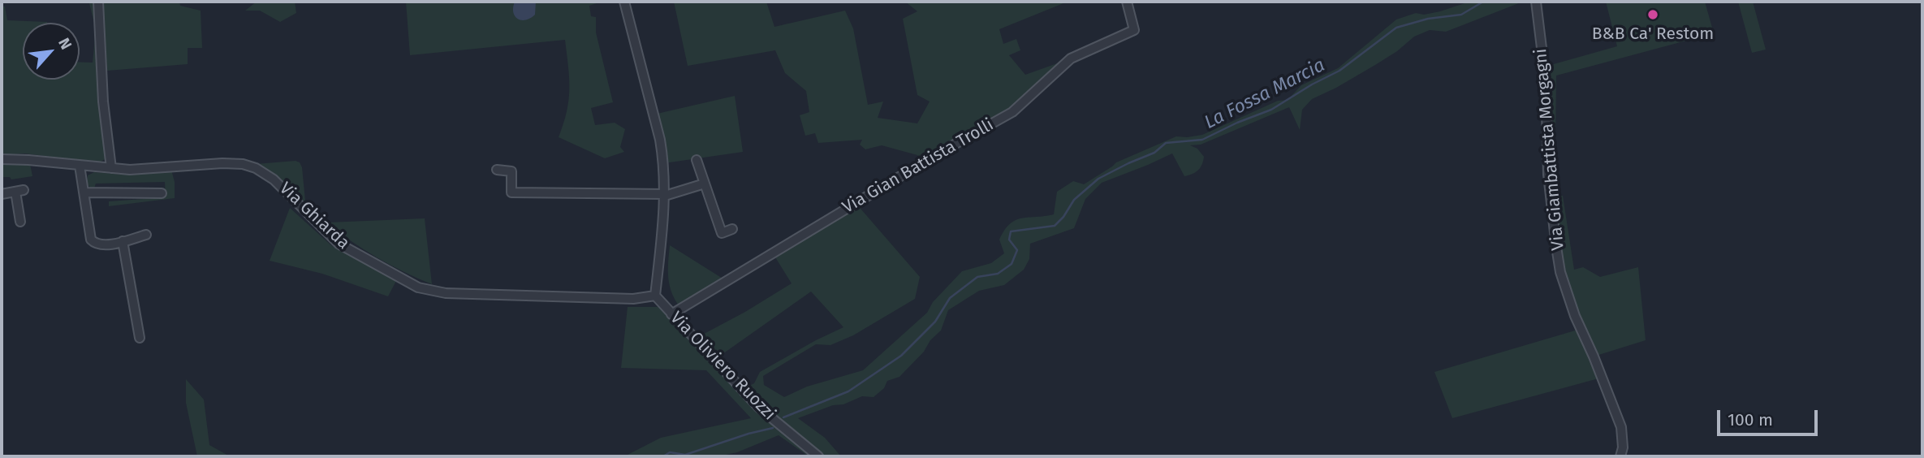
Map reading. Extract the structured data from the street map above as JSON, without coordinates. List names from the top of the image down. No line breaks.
{"streets":{"street":["Via Giambattista Morgagni","Via Gian Battista Trolli","Via Ghiarda","Via Oliviero Ruozzi"]},"crossings":[["Via Gian Battista Trolli","Via Oliviero Ruozzi"],["Via Ghiarda","Via Oliviero Ruozzi"]],"water":["La Fossa Marcia"],"places":["B&B Ca' Restom"],"scale_bar":"100 m","north":"top right"}
